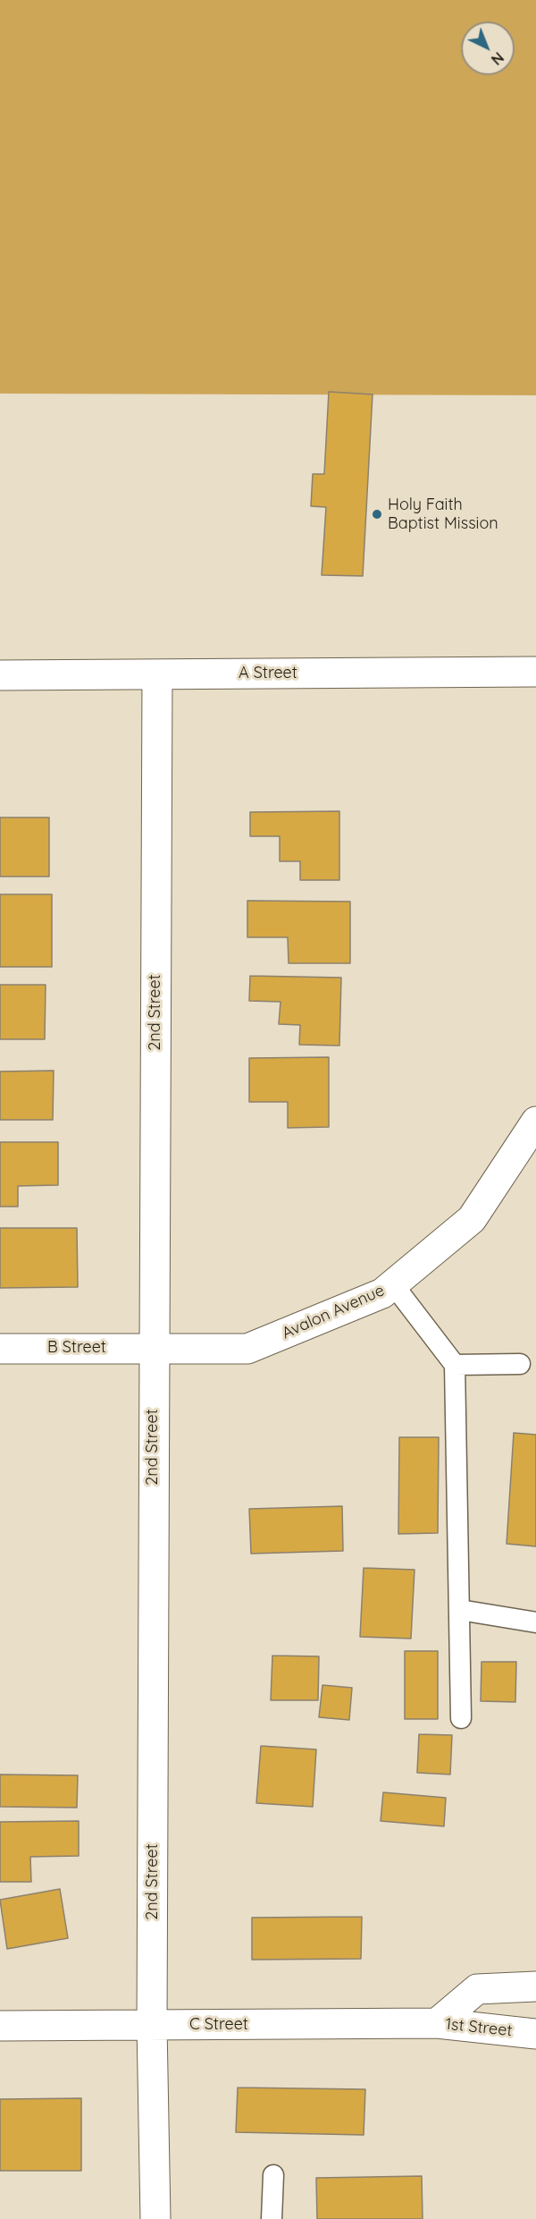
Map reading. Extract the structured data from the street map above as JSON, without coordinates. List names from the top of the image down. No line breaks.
{"streets":{"street":["A Street","2nd Street","Avalon Avenue","B Street","C Street","1st Street"]},"crossings":[["A Street","2nd Street"],["2nd Street","Avalon Avenue"],["2nd Street","B Street"],["2nd Street","C Street"],["Avalon Avenue","B Street"],["C Street","1st Street"]],"places":["Holy Faith Baptist Mission"],"north":"bottom right"}
